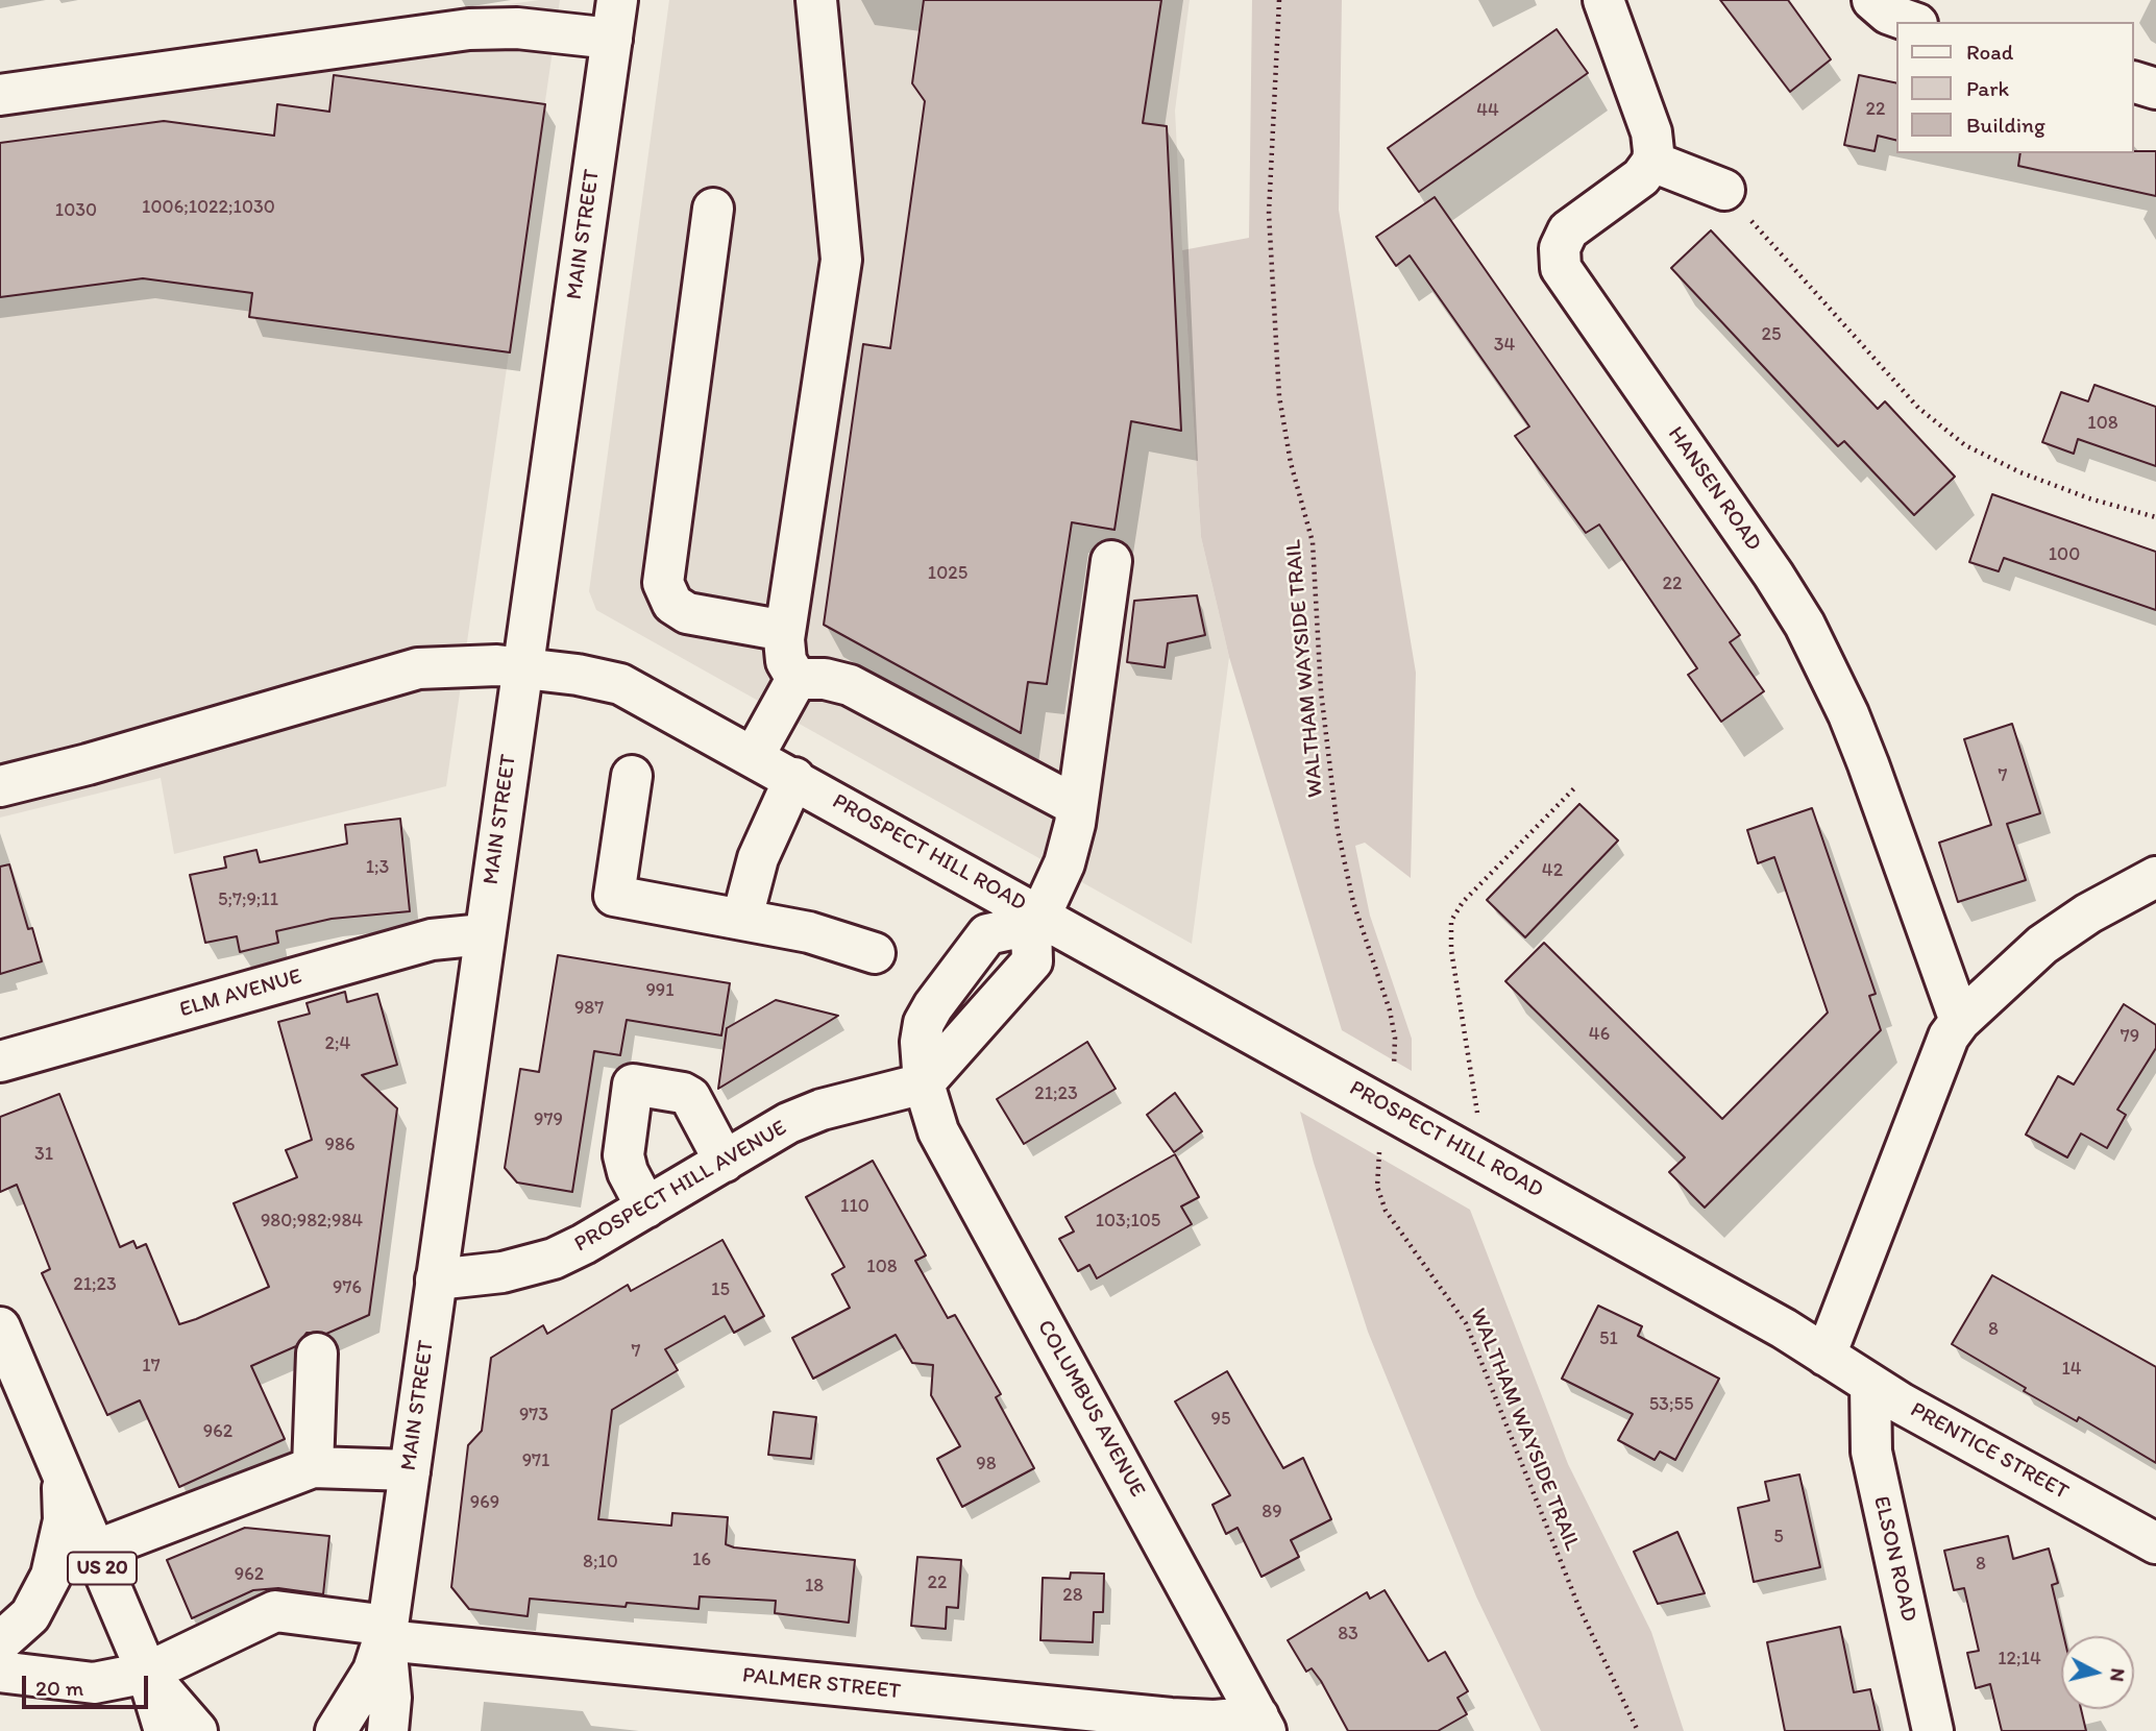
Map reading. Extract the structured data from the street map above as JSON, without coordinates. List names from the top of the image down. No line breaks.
{"streets":{"street":["MAIN STREET","HANSEN ROAD","PROSPECT HILL ROAD","ELM AVENUE","PROSPECT HILL AVENUE","COLUMBUS AVENUE","PRENTICE STREET","ELSON ROAD","US 20","PALMER STREET"],"path":["WALTHAM WAYSIDE TRAIL"]},"crossings":[["MAIN STREET","PROSPECT HILL ROAD"],["MAIN STREET","ELM AVENUE"],["MAIN STREET","PROSPECT HILL AVENUE"],["MAIN STREET","PALMER STREET"],["PROSPECT HILL ROAD","PRENTICE STREET"],["PROSPECT HILL AVENUE","COLUMBUS AVENUE"],["COLUMBUS AVENUE","PALMER STREET"],["PRENTICE STREET","ELSON ROAD"],["US 20","PALMER STREET"]],"house_numbers":["22","44","1006;1022;1030","1030","25","34","108","100","1025","22","7","1;3","42","5;7;9;11","991","987","46","79","2;4","21;23","979","986","31","110","980;982;984","103;105","108","21;23","976","15","8","51","7","17","14","53;55","973","95","962","971","98","969","89","5","16","8;10","8","962","22","18","28","83","12;14"],"legend":["Road","Park","Building"],"scale_bar":"20 m","north":"right"}
